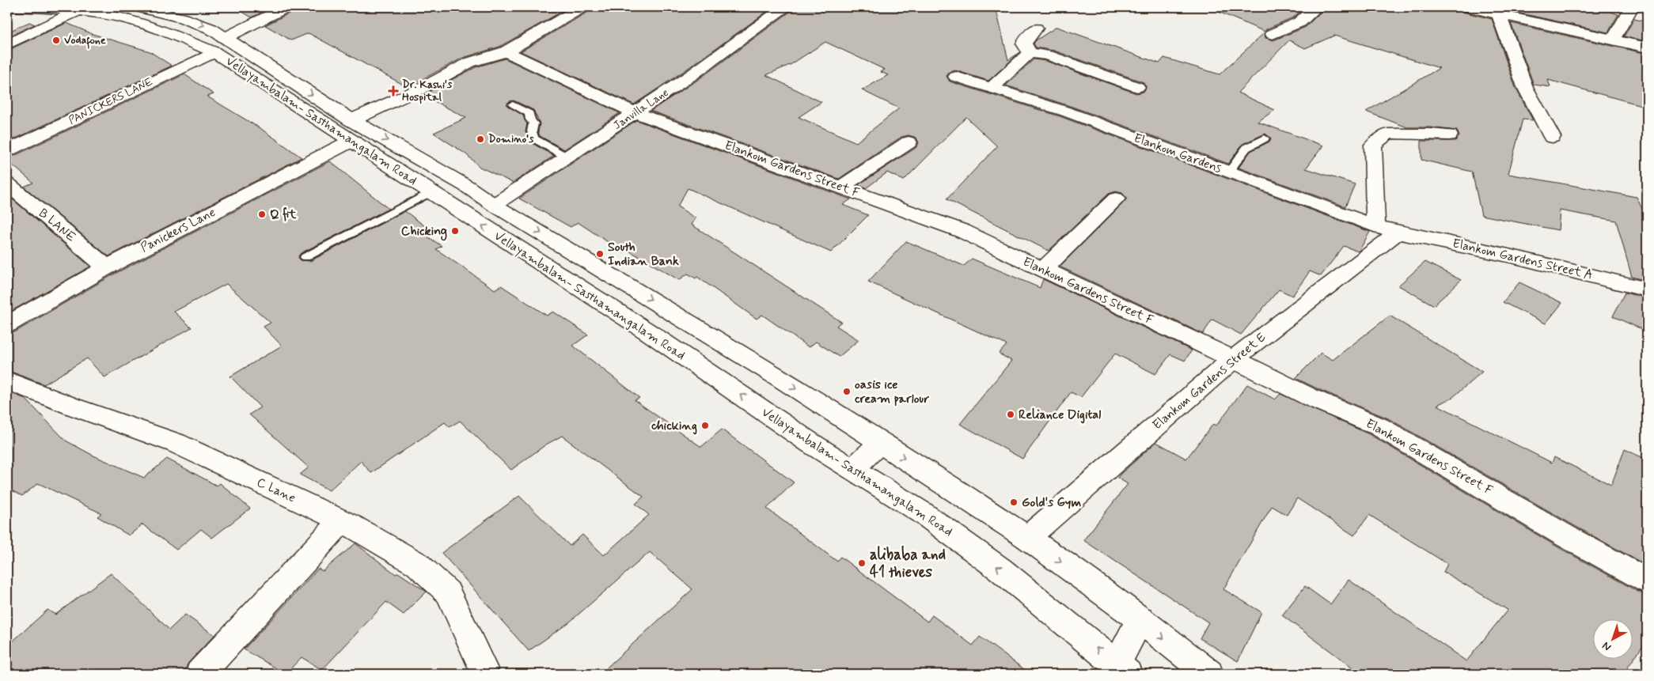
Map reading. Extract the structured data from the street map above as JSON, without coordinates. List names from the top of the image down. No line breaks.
{"streets":{"street":["PANICKERS LANE","Janvilla Lane","Vellayambalam- Sasthamangalam Road","Elankom Gardens","Elankom Gardens Street F","B LANE","Panickers Lane","Elankom Gardens Street A","Elankom Gardens Street E","C Lane"]},"crossings":[["PANICKERS LANE","Vellayambalam- Sasthamangalam Road"],["Janvilla Lane","Vellayambalam- Sasthamangalam Road"],["Janvilla Lane","Elankom Gardens Street F"],["Vellayambalam- Sasthamangalam Road","Panickers Lane"],["Vellayambalam- Sasthamangalam Road","Elankom Gardens Street E"],["Elankom Gardens","Elankom Gardens Street A"],["Elankom Gardens","Elankom Gardens Street E"],["Elankom Gardens Street F","Panickers Lane"],["Elankom Gardens Street F","Elankom Gardens Street E"],["B LANE","Panickers Lane"],["Elankom Gardens Street A","Elankom Gardens Street E"]],"places":{"other":["Vodafone","Domino's","Q fit","Chicking","South Indian Bank","oasis ice cream parlour","Reliance Digital","chicking","Gold's Gym","alibaba and 41 thieves"],"health":["Dr. Kashi's Hospital"]},"north":"bottom left"}
